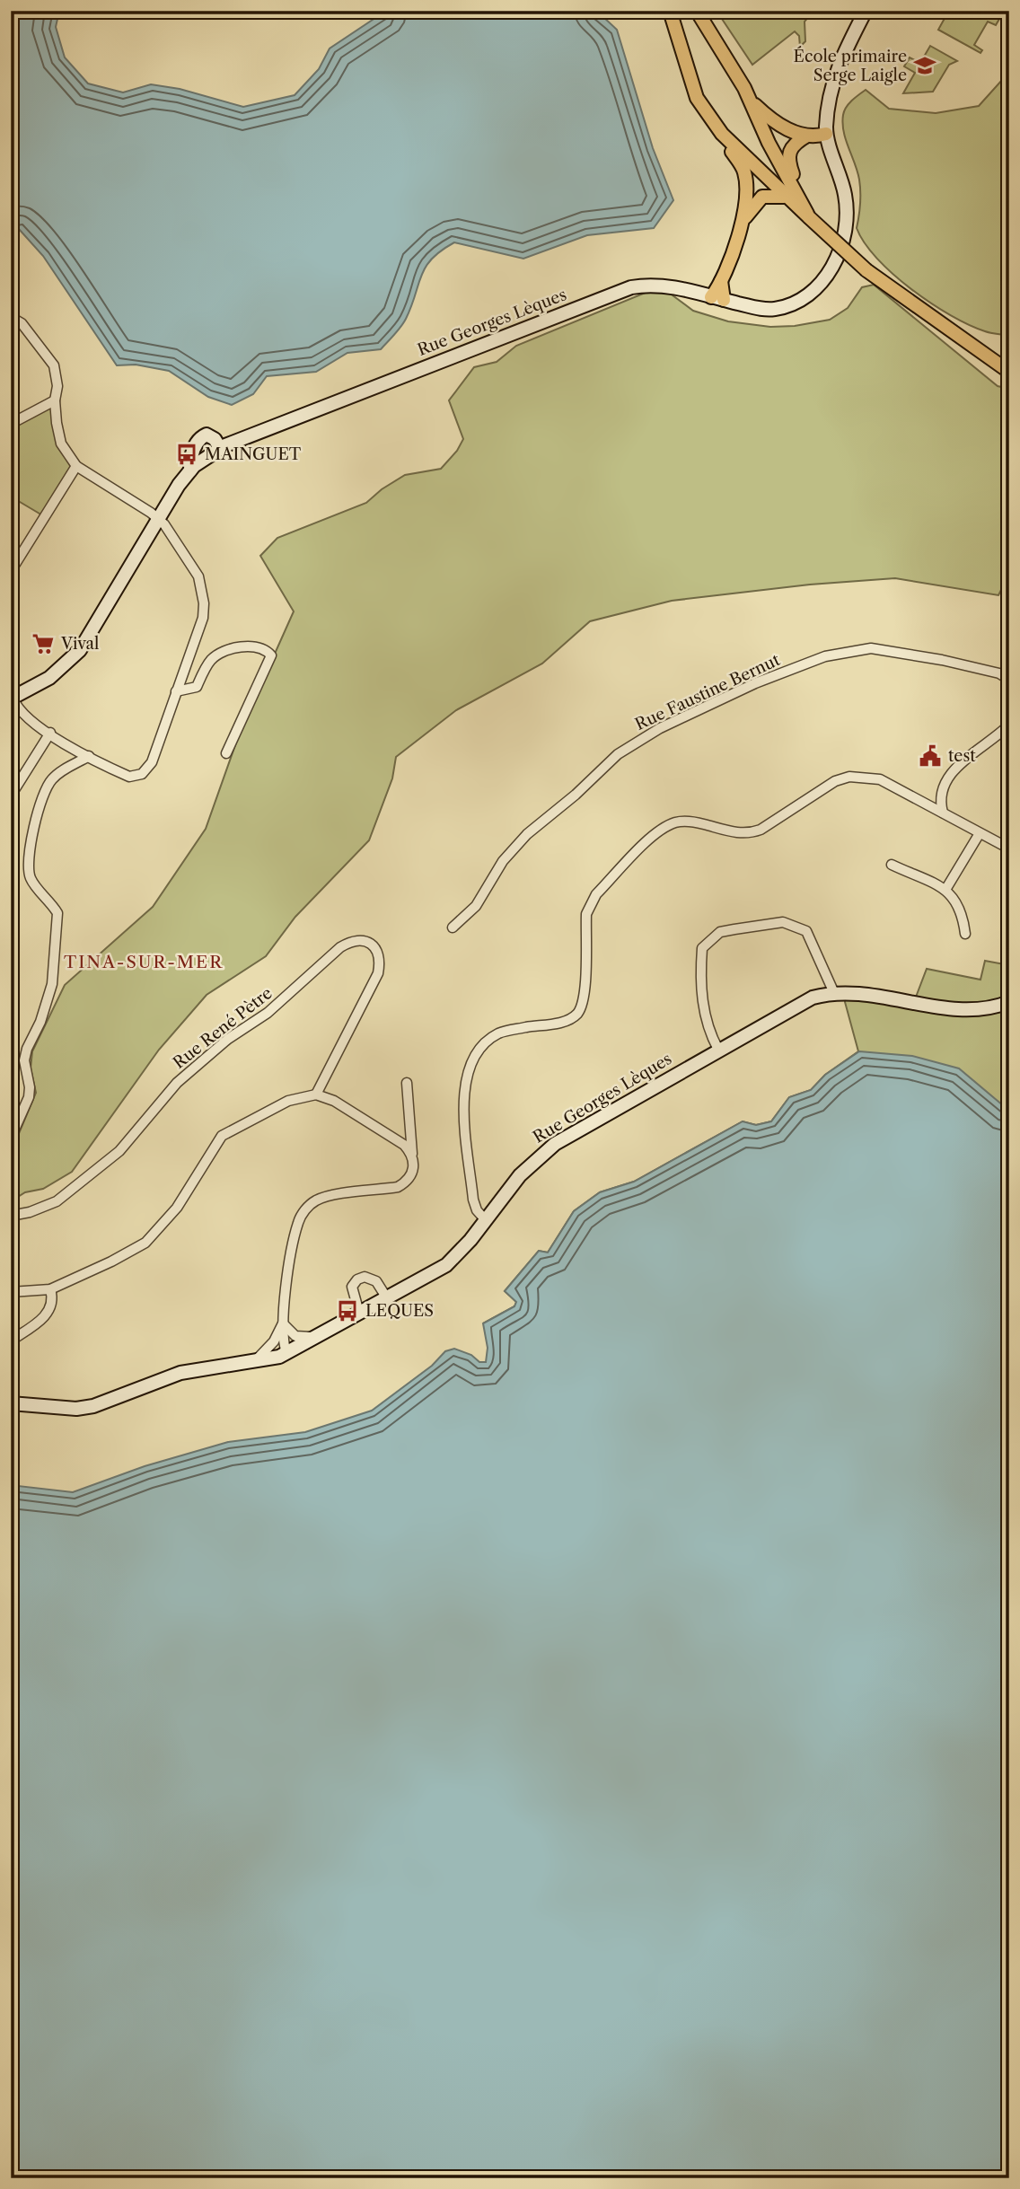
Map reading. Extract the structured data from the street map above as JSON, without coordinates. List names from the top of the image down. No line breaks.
{"streets":{"main road":["Rue Georges Lèques"],"street":["Rue Faustine Bernut","Rue René Pètre"]},"districts":["TINA-SUR-MER"],"places":{"school or university":["École primaire Serge Laigle"],"bus stop":["MAINGUET","LEQUES"],"supermarket":["Vival"],"public building":["test"]}}
